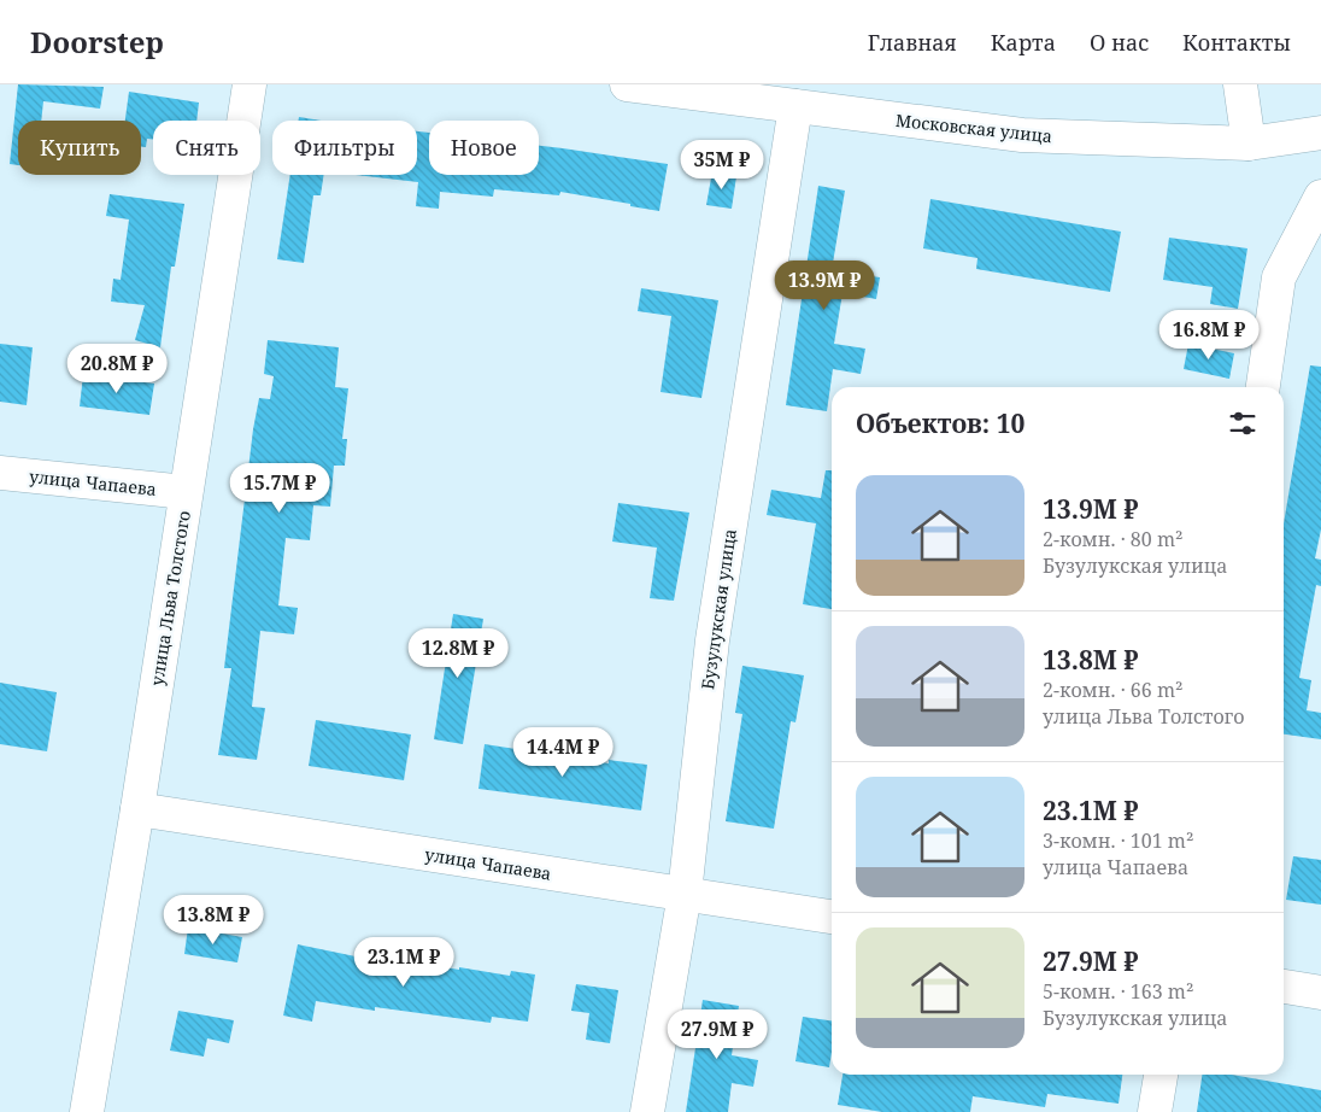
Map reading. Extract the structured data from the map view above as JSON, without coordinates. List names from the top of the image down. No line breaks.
{"streets":{"street":["Московская улица","улица Чапаева","улица Льва Толстого","Бузулукская улица"]},"crossings":[["Московская улица","Бузулукская улица"],["улица Чапаева","улица Льва Толстого"],["улица Чапаева","Бузулукская улица"]],"page":{"header":"Doorstep","nav":["Главная","Карта","О нас","Контакты"],"chip":["Купить","Снять","Фильтры","Новое"],"price":["35M ₽","13.9M ₽","16.8M ₽","20.8M ₽","15.7M ₽","12.8M ₽","14.4M ₽","13.8M ₽","23.1M ₽","27.9M ₽"],"heading":"Объектов: 10","list":[{"name":"13.9M ₽","note":"2-комн. · 80 m² · Бузулукская улица"},{"name":"13.8M ₽","note":"2-комн. · 66 m² · улица Льва Толстого"},{"name":"23.1M ₽","note":"3-комн. · 101 m² · улица Чапаева"},{"name":"27.9M ₽","note":"5-комн. · 163 m² · Бузулукская улица"}]}}
